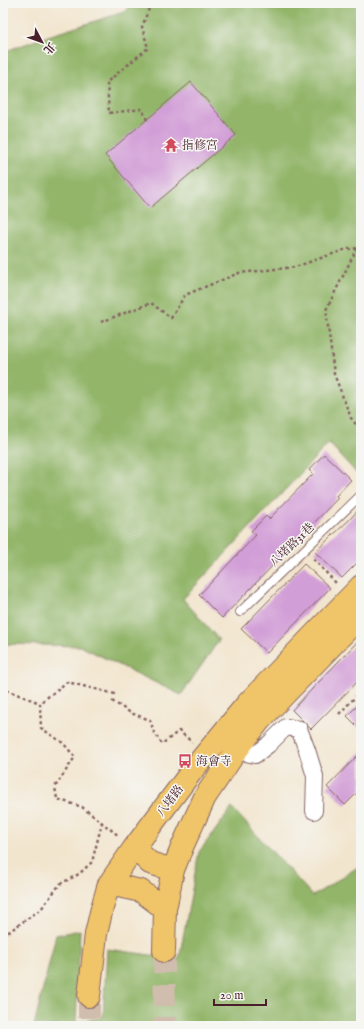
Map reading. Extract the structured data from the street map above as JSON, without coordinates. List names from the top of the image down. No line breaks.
{"streets":{"main road":["八堵路"],"lane":["八堵路31巷"]},"places":{"temple":["指修宮"],"bus stop":["海會寺"]},"scale_bar":"20 m","north":"bottom right"}
